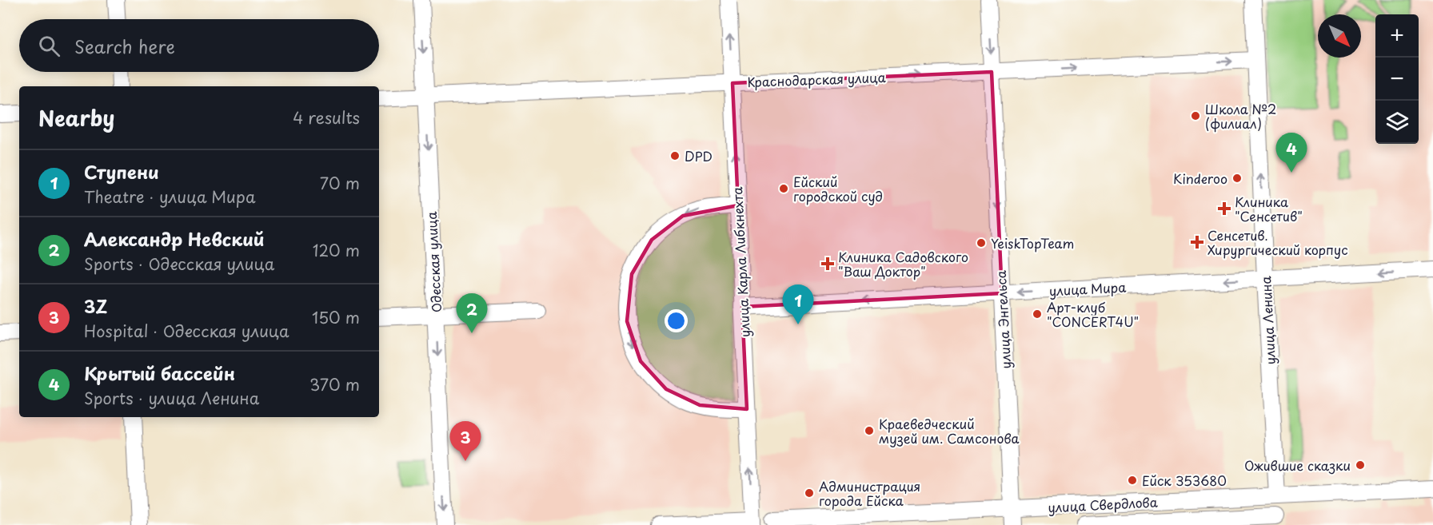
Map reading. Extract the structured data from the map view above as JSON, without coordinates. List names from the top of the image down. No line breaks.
{"streets":{"street":["Краснодарская улица","Одесская улица","улица Карла Либкнехта","улица Мира","улица Энгельса","улица Ленина","улица Свердлова"]},"crossings":[["Краснодарская улица","Одесская улица"],["Краснодарская улица","улица Карла Либкнехта"],["Краснодарская улица","улица Энгельса"],["Краснодарская улица","улица Ленина"],["улица Карла Либкнехта","улица Мира"],["улица Мира","улица Энгельса"],["улица Мира","улица Ленина"],["улица Энгельса","улица Свердлова"],["улица Ленина","улица Свердлова"]],"one_way":["Краснодарская улица","Одесская улица","улица Карла Либкнехта","улица Мира","улица Энгельса","улица Ленина"],"places":{"other":["Школа №2 (филиал)","DPD","Kinderoo","Ейский городской суд","YeiskTopTeam","Арт-клуб \"CONCERT4U\"","Краеведческий музей им. Самсонова","Ожившие сказки","Ейск 353680","Администрация города Ейска"],"health":["Клиника \"Сенсетив\"","Сенсетив. Хирургический корпус","Клиника Садовского \"Ваш Доктор\""]},"north":"bottom right","page":{"map_buttons":["+","−"],"search":"Search here","heading":["Nearby","4 results"],"pins":["4","1","2","3"],"list":[{"mark":"1","name":"Ступени","note":"Theatre · улица Мира","value":"70 m"},{"mark":"2","name":"Александр Невский","note":"Sports · Одесская улица","value":"120 m"},{"mark":"3","name":"3Z","note":"Hospital · Одесская улица","value":"150 m"},{"mark":"4","name":"Крытый бассейн","note":"Sports · улица Ленина","value":"370 m"}]}}
